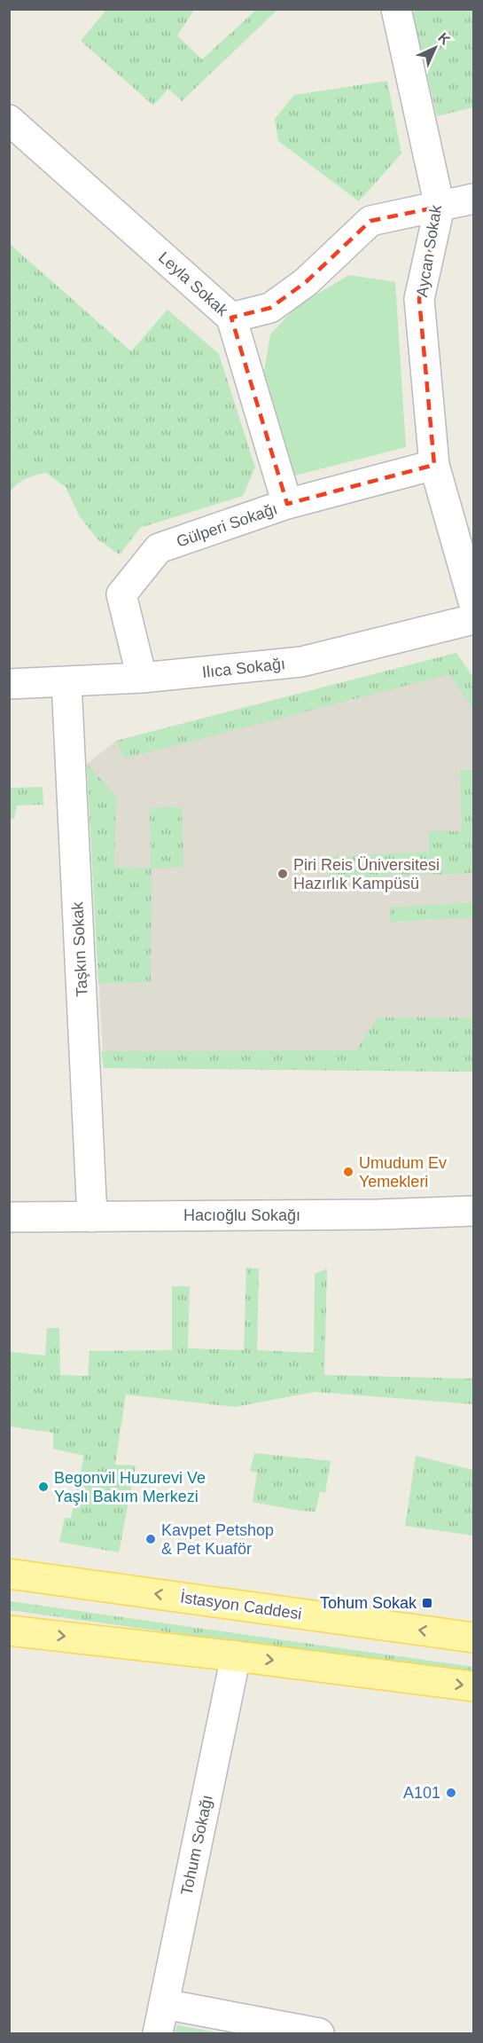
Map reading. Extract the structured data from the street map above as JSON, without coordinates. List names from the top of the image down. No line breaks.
{"streets":{"main road":["İstasyon Caddesi"],"street":["Aycan Sokak","Leyla Sokak","Gülperi Sokağı","Ilıca Sokağı","Taşkın Sokak","Hacıoğlu Sokağı","Tohum Sokağı"]},"crossings":[["Aycan Sokak","Gülperi Sokağı"],["Leyla Sokak","Gülperi Sokağı"],["Gülperi Sokağı","Ilıca Sokağı"],["Ilıca Sokağı","Taşkın Sokak"],["Taşkın Sokak","Hacıoğlu Sokağı"]],"places":{"other":["Piri Reis Üniversitesi Hazırlık Kampüsü","Umudum Ev Yemekleri","Begonvil Huzurevi Ve Yaşlı Bakım Merkezi","Kavpet Petshop & Pet Kuaför","A101"],"transit":["Tohum Sokak"]},"north":"top right"}
